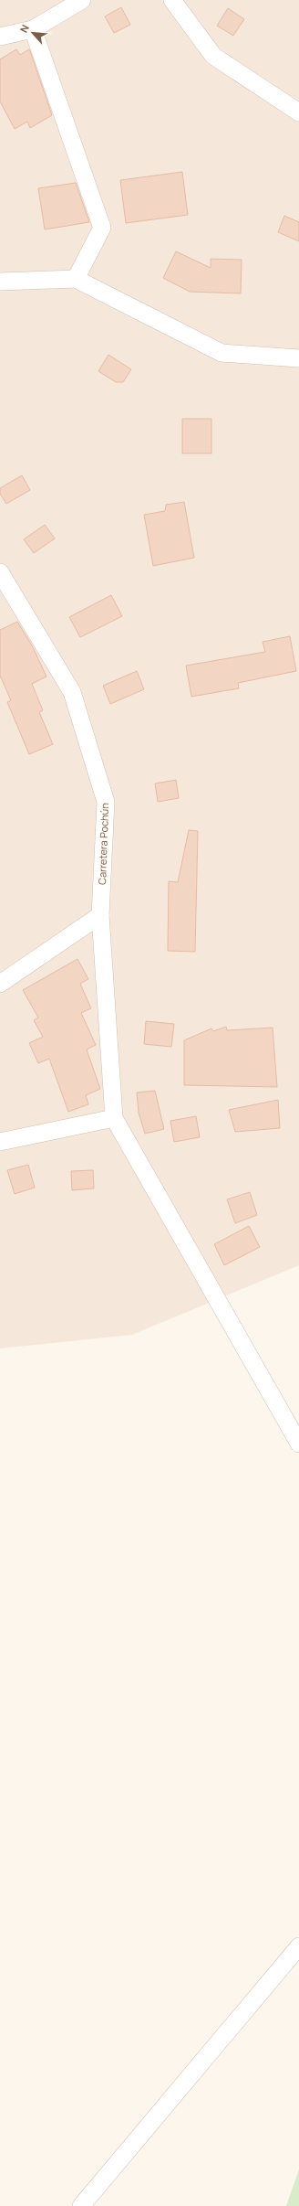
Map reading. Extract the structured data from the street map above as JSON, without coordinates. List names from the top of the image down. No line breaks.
{"streets":{"street":["Carretera Pochún"]},"north":"top left"}
